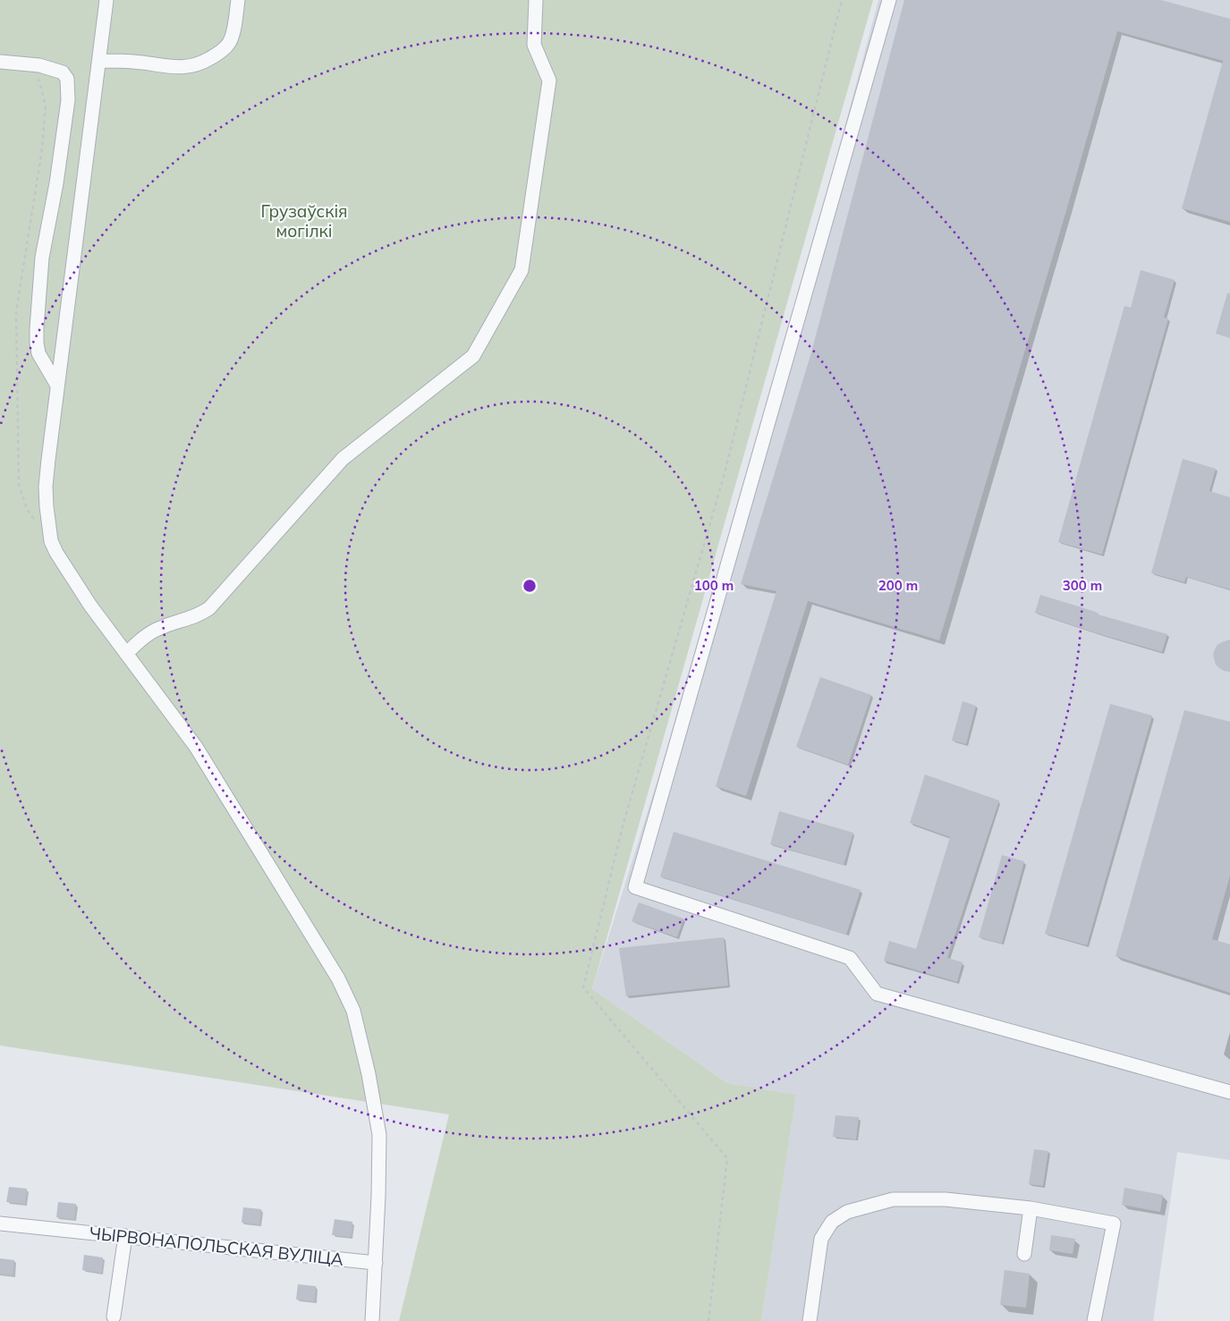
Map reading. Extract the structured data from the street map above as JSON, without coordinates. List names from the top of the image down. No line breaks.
{"streets":{"street":["ЧЫРВОНАПОЛЬСКАЯ ВУЛІЦА"]},"parks":["Грузаўскія могілкі"],"rings":["100 m","200 m","300 m"]}
